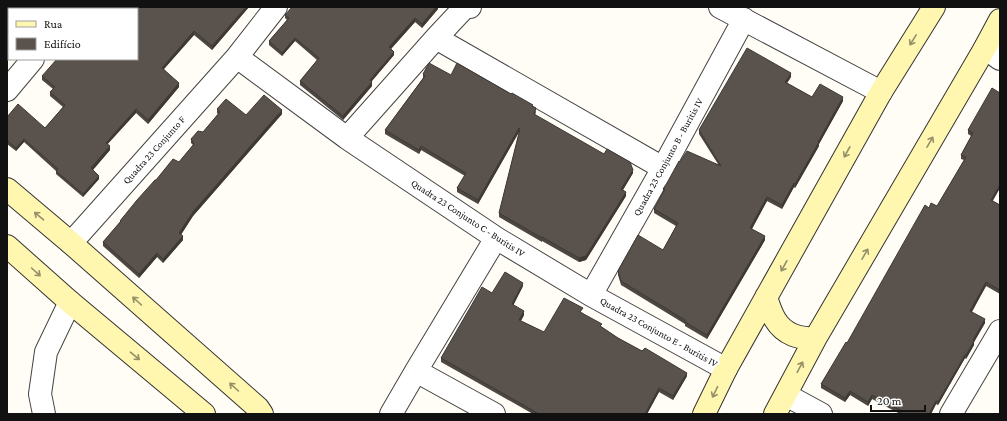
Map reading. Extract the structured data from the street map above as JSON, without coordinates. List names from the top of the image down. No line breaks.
{"streets":{"street":["Quadra 23 Conjunto F","Quadra 23 Conjunto B - Buritis IV","Quadra 23 Conjunto C - Buritis IV","Quadra 23 Conjunto E - Buritis IV"]},"crossings":[["Quadra 23 Conjunto F","Quadra 23 Conjunto C - Buritis IV"],["Quadra 23 Conjunto B - Buritis IV","Quadra 23 Conjunto C - Buritis IV"],["Quadra 23 Conjunto B - Buritis IV","Quadra 23 Conjunto E - Buritis IV"],["Quadra 23 Conjunto C - Buritis IV","Quadra 23 Conjunto E - Buritis IV"]],"legend":["Rua","Edifício"],"scale_bar":"20 m"}
